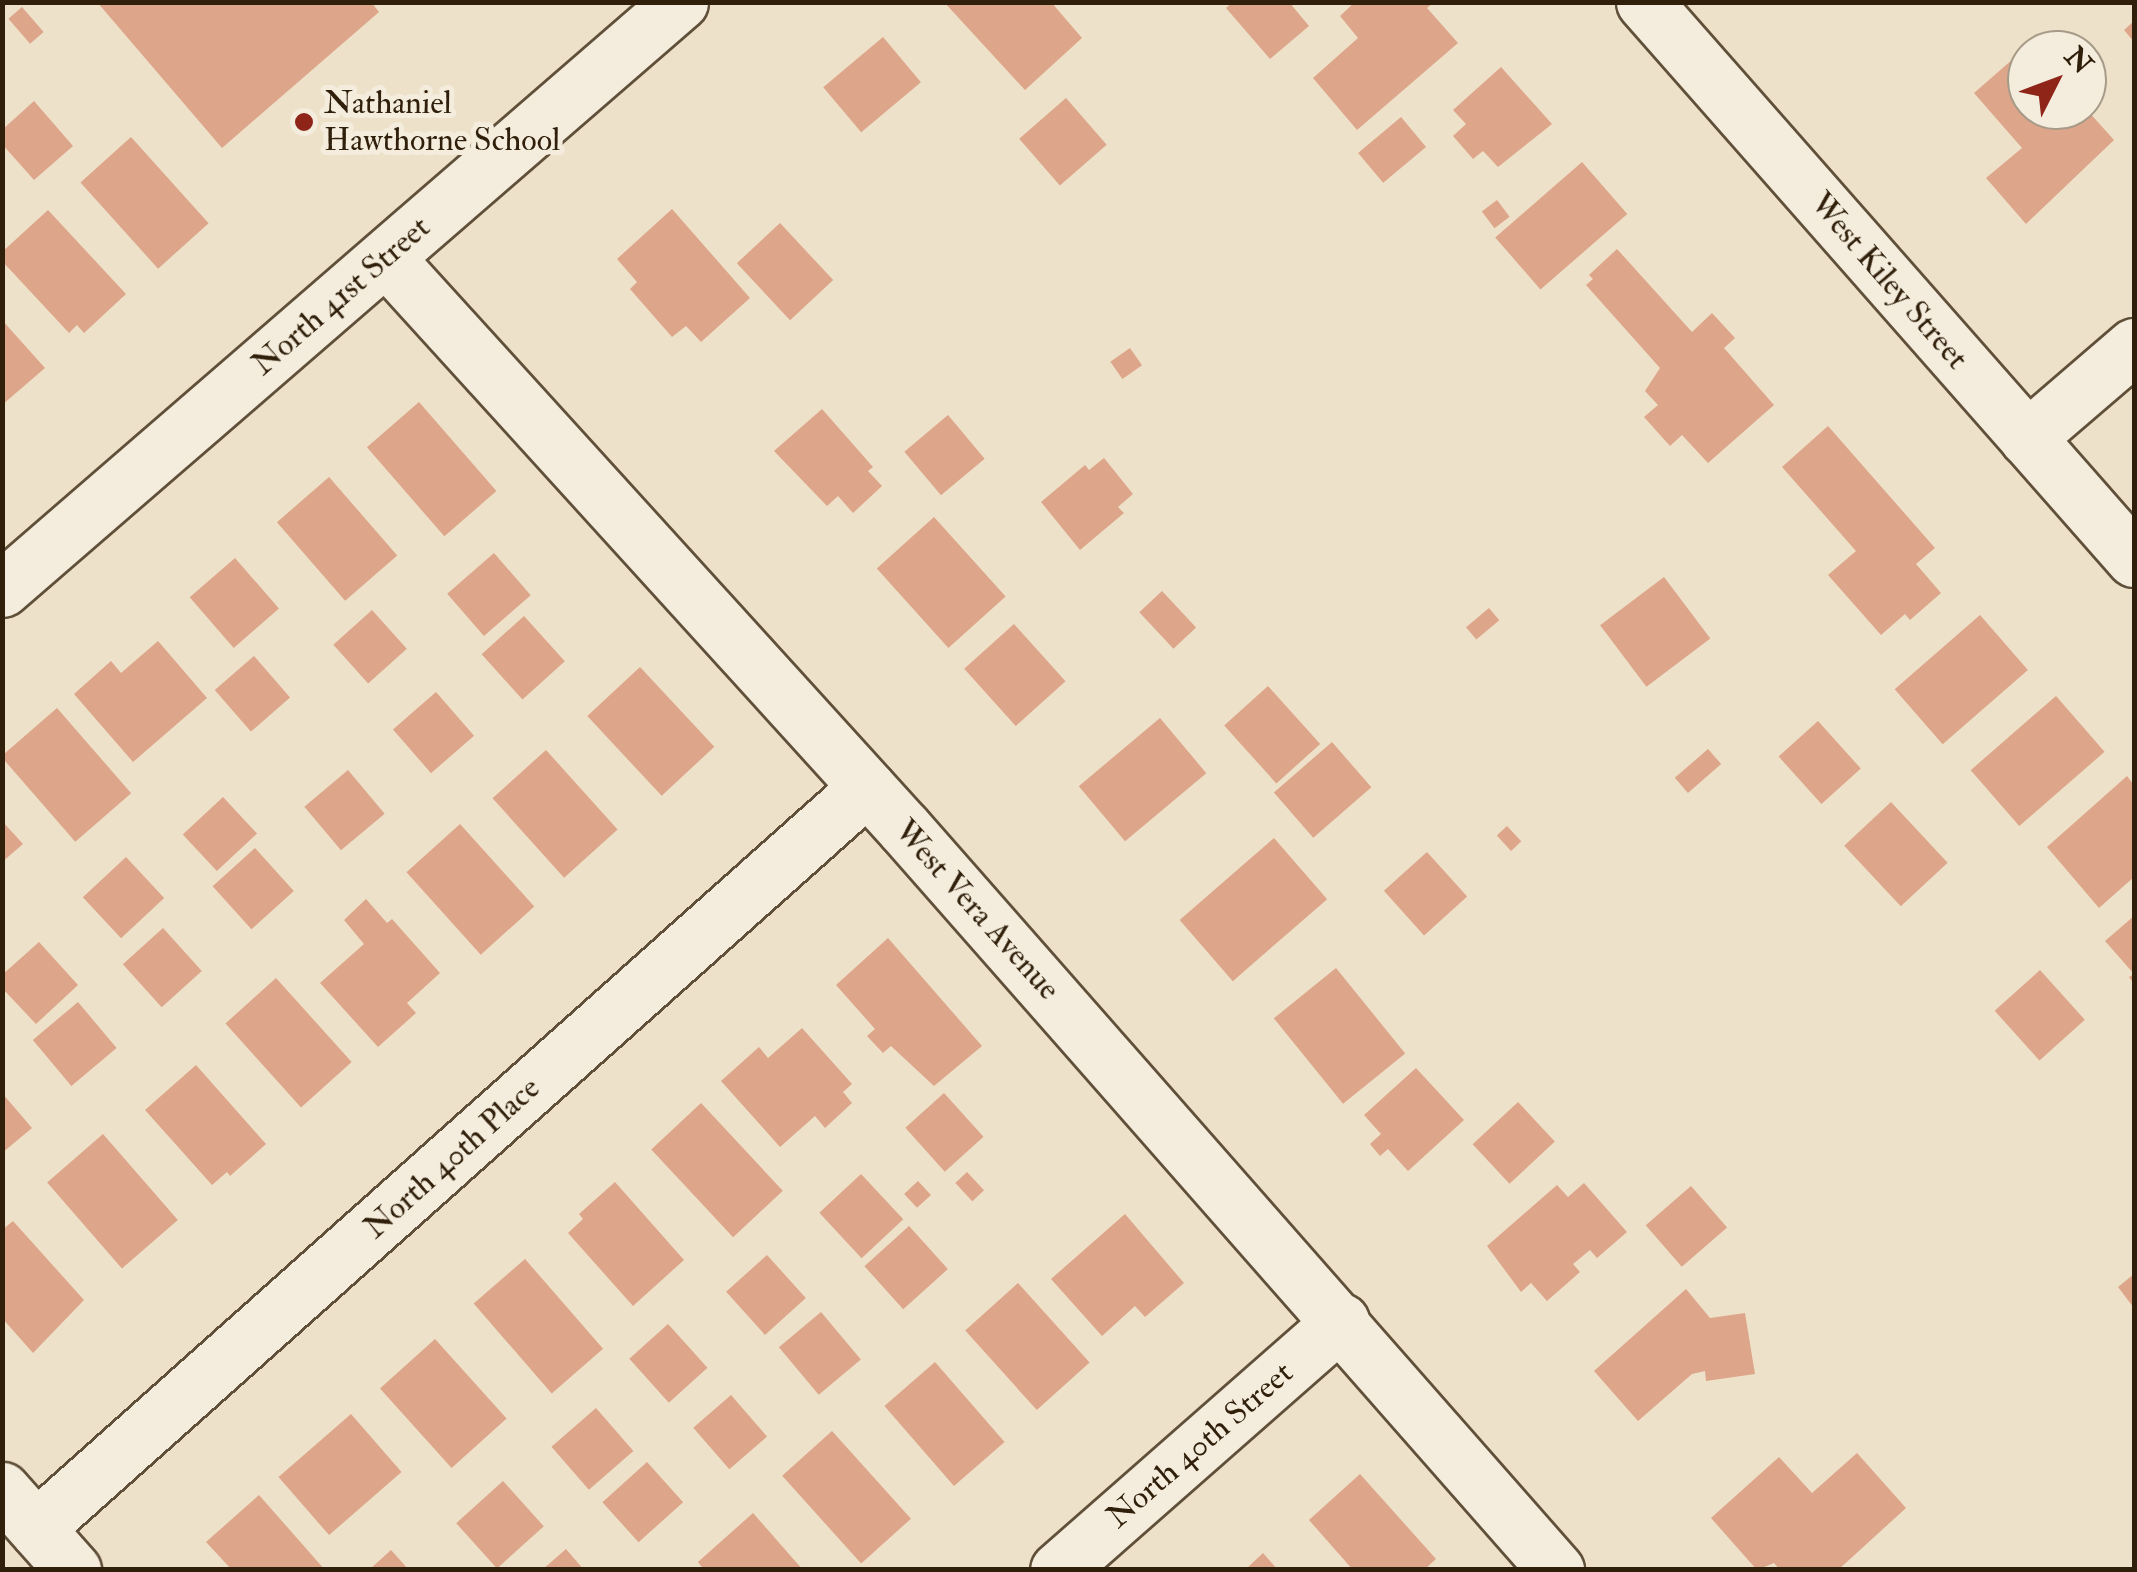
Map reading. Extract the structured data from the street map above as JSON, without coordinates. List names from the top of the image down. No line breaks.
{"streets":{"street":["West Kiley Street","North 41st Street","West Vera Avenue","North 40th Place","North 40th Street"]},"crossings":[["North 41st Street","West Vera Avenue"],["West Vera Avenue","North 40th Place"],["West Vera Avenue","North 40th Street"]],"places":["Nathaniel Hawthorne School"],"north":"top right"}
